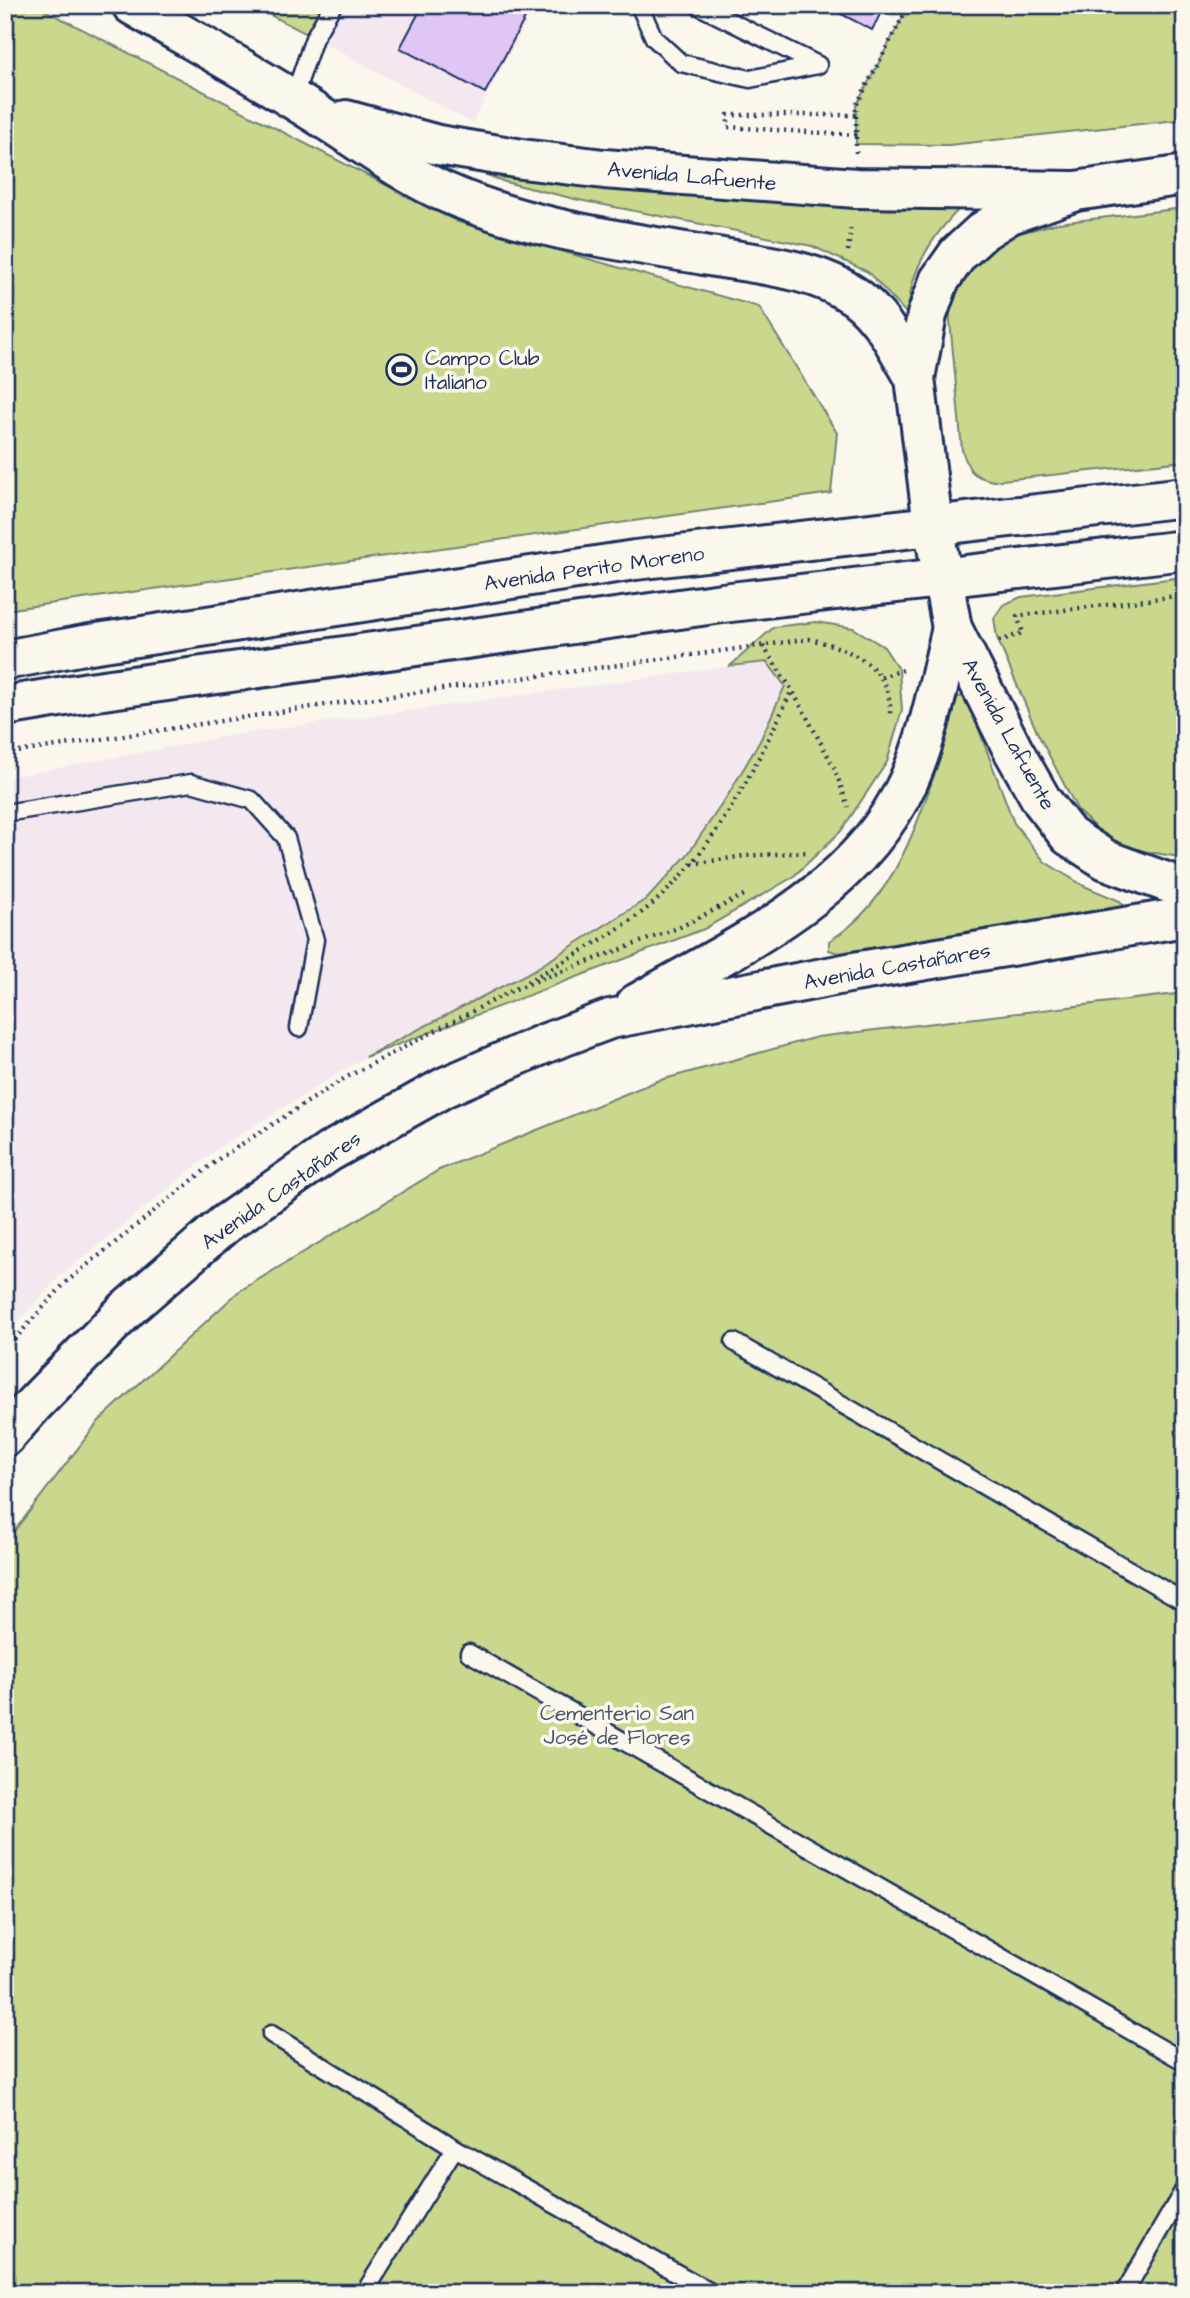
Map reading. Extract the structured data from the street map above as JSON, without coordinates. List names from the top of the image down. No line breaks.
{"streets":{"main road":["Avenida Lafuente","Avenida Perito Moreno","Avenida Castañares"]},"crossings":[["Avenida Lafuente","Avenida Castañares"]],"parks":["Cementerio San José de Flores"],"places":{"sports":["Campo Club Italiano"]}}
